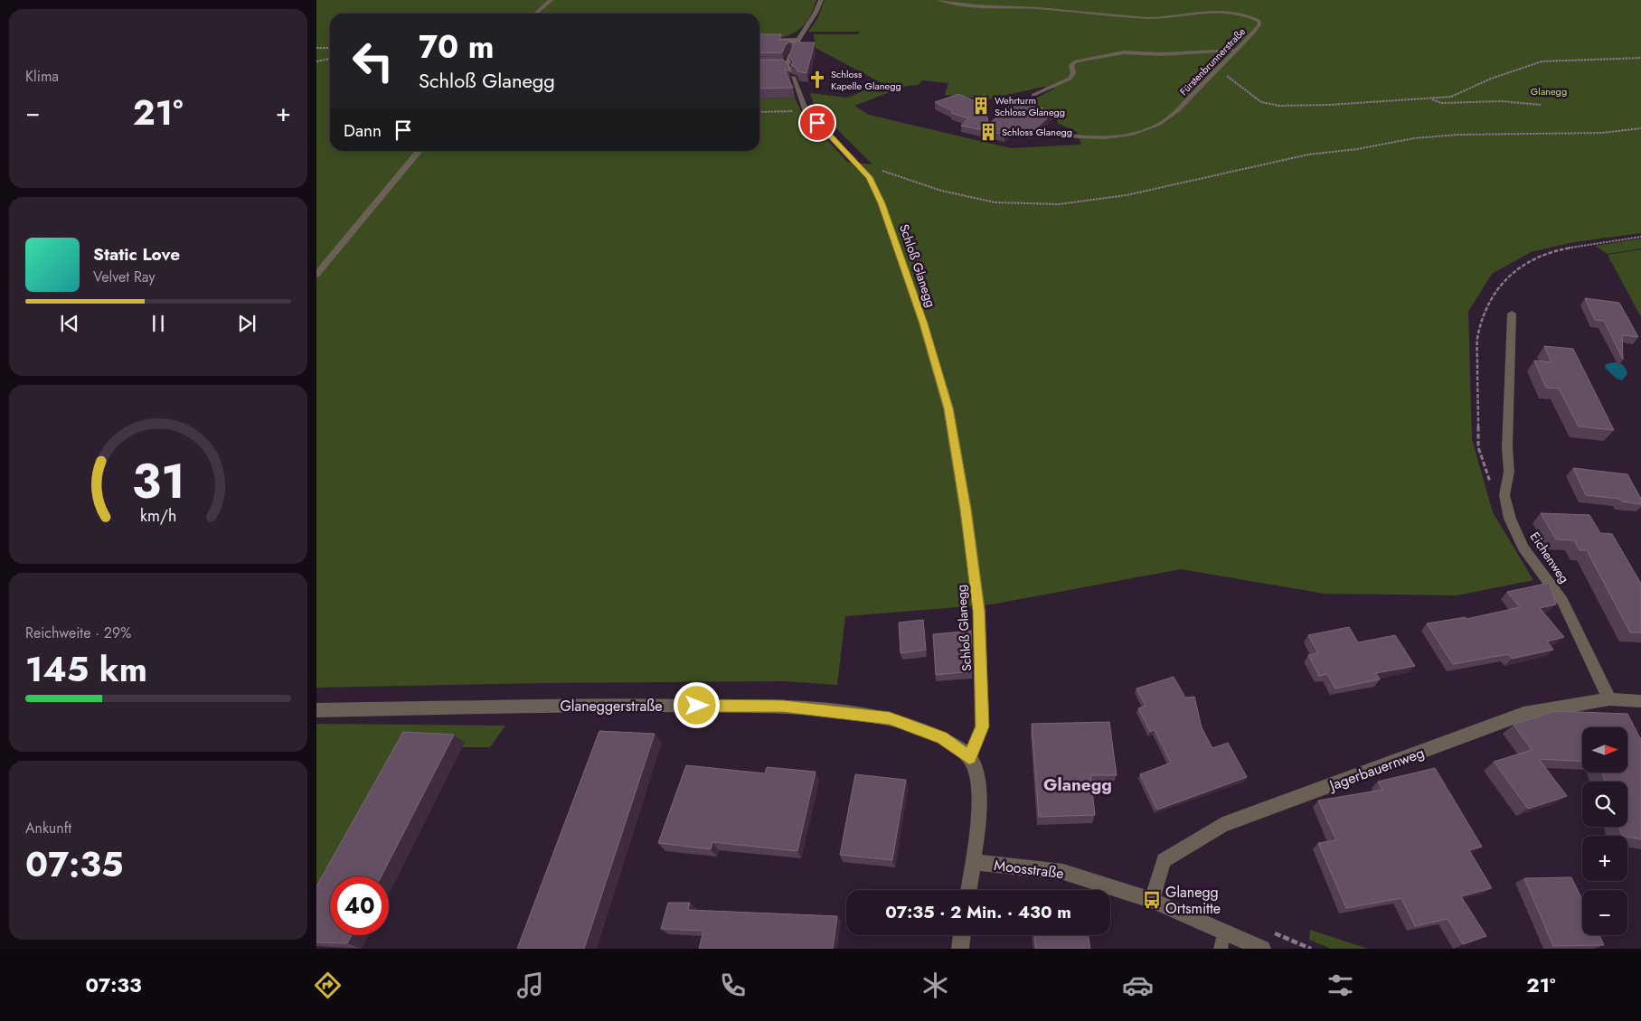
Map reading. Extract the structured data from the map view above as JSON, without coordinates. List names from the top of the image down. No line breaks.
{"streets":{"street":["Schloß Glanegg","Eichenweg","Glaneggerstraße","Jagerbauernweg","Moosstraße"],"lane":["Fürstenbrunnerstraße"]},"crossings":[["Schloß Glanegg","Glaneggerstraße"],["Eichenweg","Jagerbauernweg"],["Jagerbauernweg","Moosstraße"]],"districts":["Glanegg"],"parks":["Glanegg"],"places":{"church":["Schloss Kapelle Glanegg"],"building":["Wehrturm Schloss Glanegg","Schloss Glanegg"],"bus stop":["Glanegg Ortsmitte"]},"north":"right","page":{"tile":["Klima",["Reichweite · 29%","145 km"],["Ankunft","07:35"]],"turn":["70 m","Schloß Glanegg"],"heat":["−","21°","+"],"then":"Dann","song":["Static Love","Velvet Ray"],"map_buttons":["+","−"],"limit":"40","trip":"07:35 · 2 Min. · 430 m","tabs":["07:33","21°"],"gauge":["31","km/h"]}}
